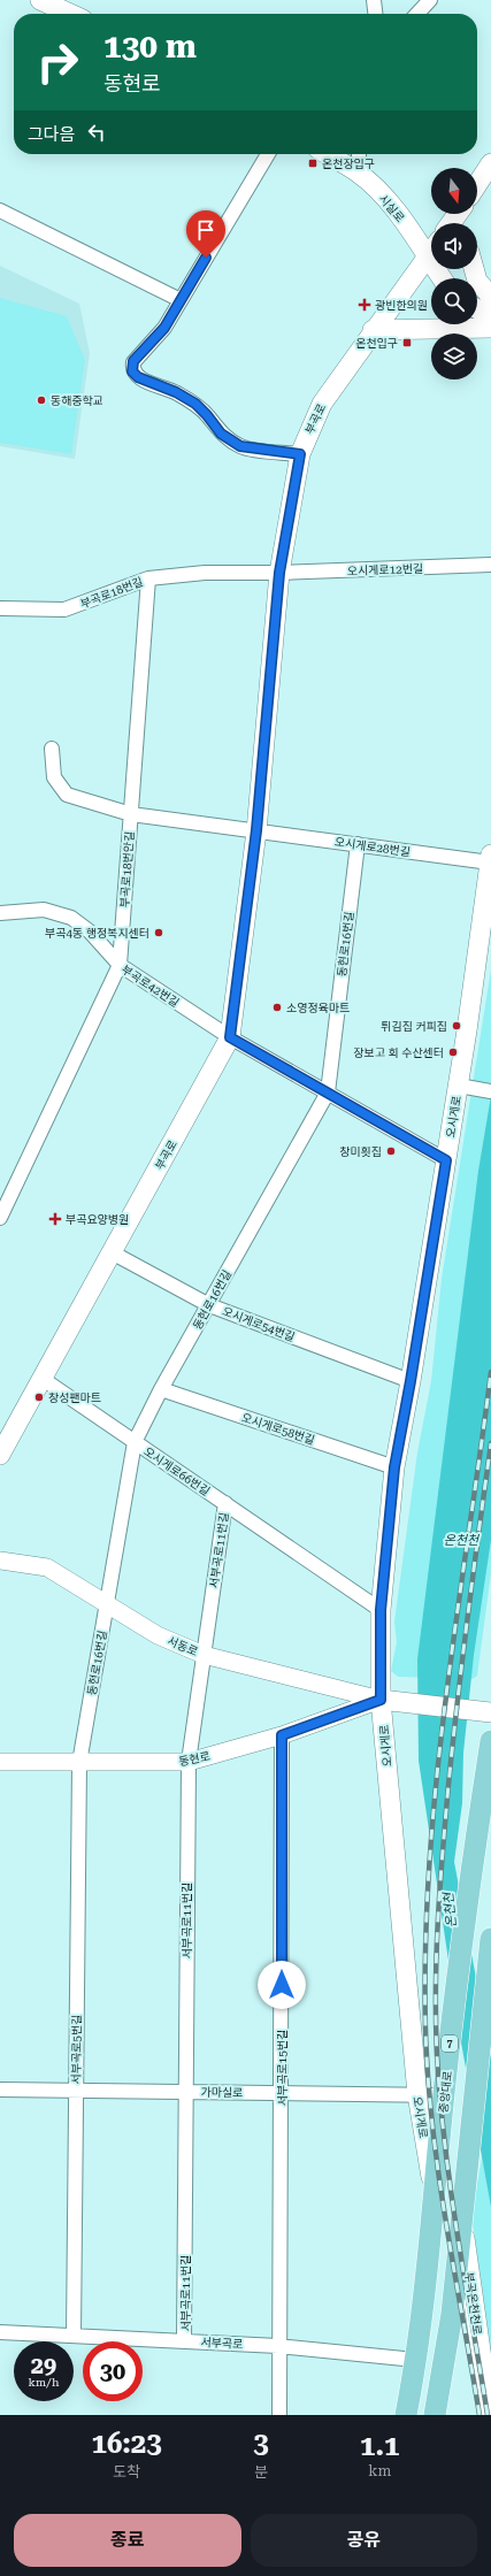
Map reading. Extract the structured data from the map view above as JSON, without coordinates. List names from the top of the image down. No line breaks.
{"streets":{"main road":["시실로","부곡로","오시게로","7","중앙대로","부곡온천천로"],"street":["오시게로12번길","부곡로18번길","오시게로28번길","부곡로18번안길","동현로16번길","부곡로42번길","오시게로54번길","오시게로58번길","오시게로66번길","서부곡로11번길","서동로","동현로","서부곡로5번길","서부곡로15번길","가마실로","서부곡로"]},"crossings":[["시실로","부곡로"],["부곡로","오시게로12번길"],["부곡로","부곡로18번길"],["부곡로","오시게로28번길"],["부곡로","부곡로42번길"],["부곡로","오시게로54번길"],["부곡로","오시게로66번길"],["오시게로12번길","부곡로18번길"],["부곡로18번길","부곡로18번안길"],["오시게로28번길","동현로16번길"],["오시게로28번길","오시게로"],["부곡로18번안길","부곡로42번길"],["동현로16번길","부곡로42번길"],["동현로16번길","오시게로54번길"],["동현로16번길","오시게로58번길"],["동현로16번길","오시게로66번길"],["동현로16번길","서동로"],["동현로16번길","동현로"],["동현로16번길","서부곡로5번길"],["부곡로42번길","오시게로"],["오시게로","오시게로54번길"],["오시게로","오시게로58번길"],["오시게로","오시게로66번길"],["오시게로","서동로"],["오시게로","동현로"],["오시게로","가마실로"],["오시게로","중앙대로"],["오시게로66번길","서부곡로11번길"],["서부곡로11번길","서동로"],["서부곡로11번길","동현로"],["서부곡로11번길","가마실로"],["서부곡로11번길","서부곡로"],["서동로","동현로"],["동현로","서부곡로5번길"],["동현로","서부곡로15번길"],["서부곡로5번길","가마실로"],["서부곡로5번길","서부곡로"],["서부곡로15번길","가마실로"],["서부곡로15번길","서부곡로"],["가마실로","중앙대로"],["중앙대로","서부곡로"]],"water":["온천천"],"places":{"transit":["온천장입구","온천입구"],"health":["광빈한의원","부곡요양병원"],"other":["동해중학교","부곡4동 행정복지센터","소영정육마트","튀김집 커피집","장보고 회 수산센터","창미횟집","창성팬마트"]},"north":"bottom","page":{"turn":["130 m","동현로"],"then":"그다음","speed":"29 km/h","limit":"30","eta":["16:23","도착","3","분","1.1","km"],"buttons":["종료","공유"]}}
